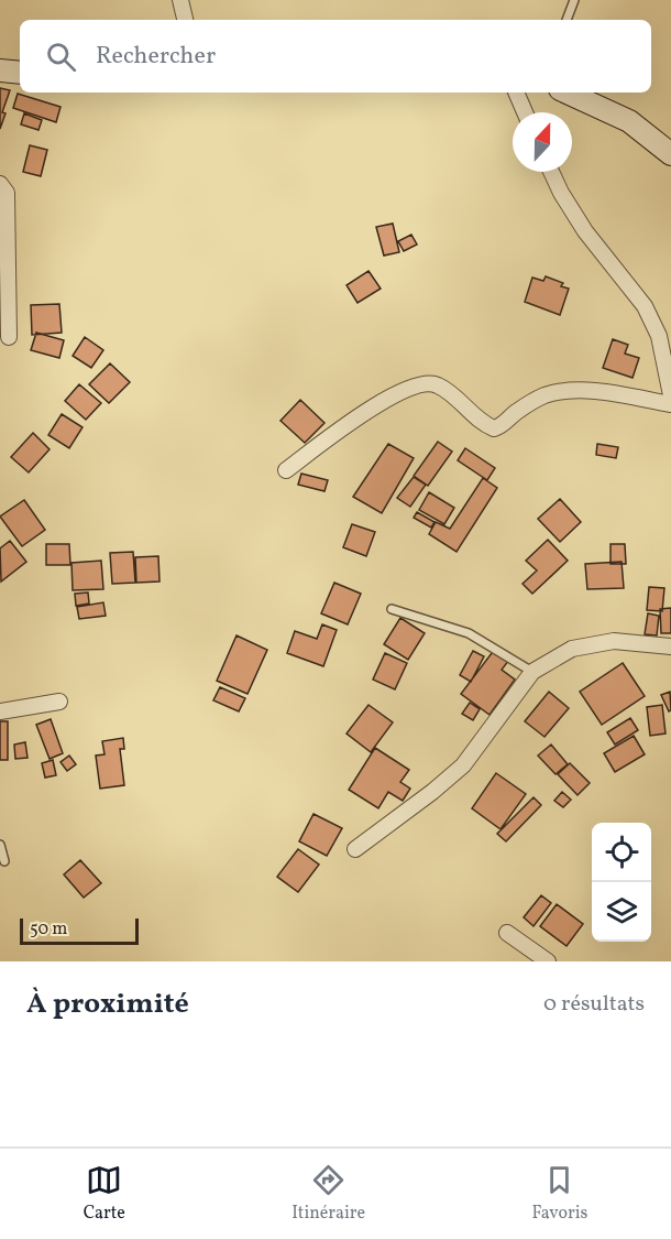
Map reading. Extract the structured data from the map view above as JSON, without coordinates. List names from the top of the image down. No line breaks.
{"scale_bar":"50 m","north":"top","page":{"search":"Rechercher","scale":"50 m","heading":["À proximité","0 résultats"],"nav":["Carte","Itinéraire","Favoris"]}}
